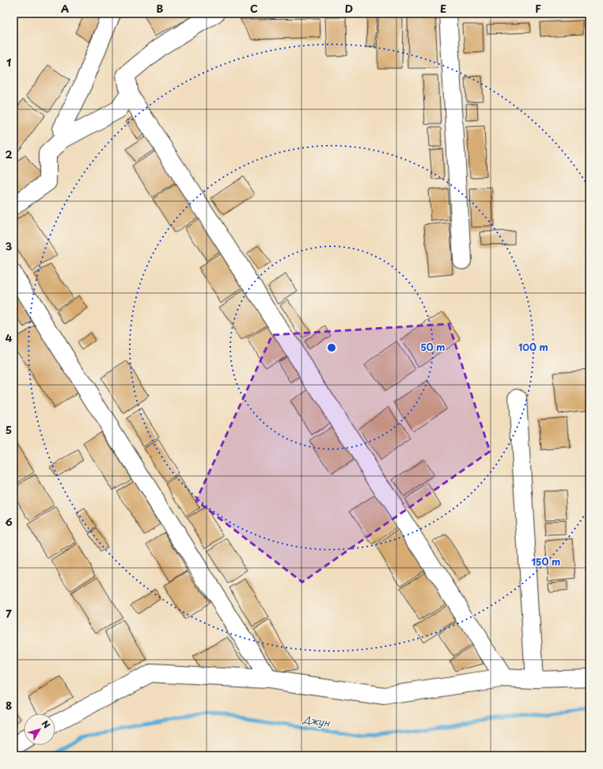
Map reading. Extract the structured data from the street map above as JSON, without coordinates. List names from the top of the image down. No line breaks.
{"water":["Джун"],"north":"top right","grid":{"columns":["A","B","C","D","E","F"],"rows":["1","2","3","4","5","6","7","8"]},"rings":["50 m","100 m","150 m"]}
